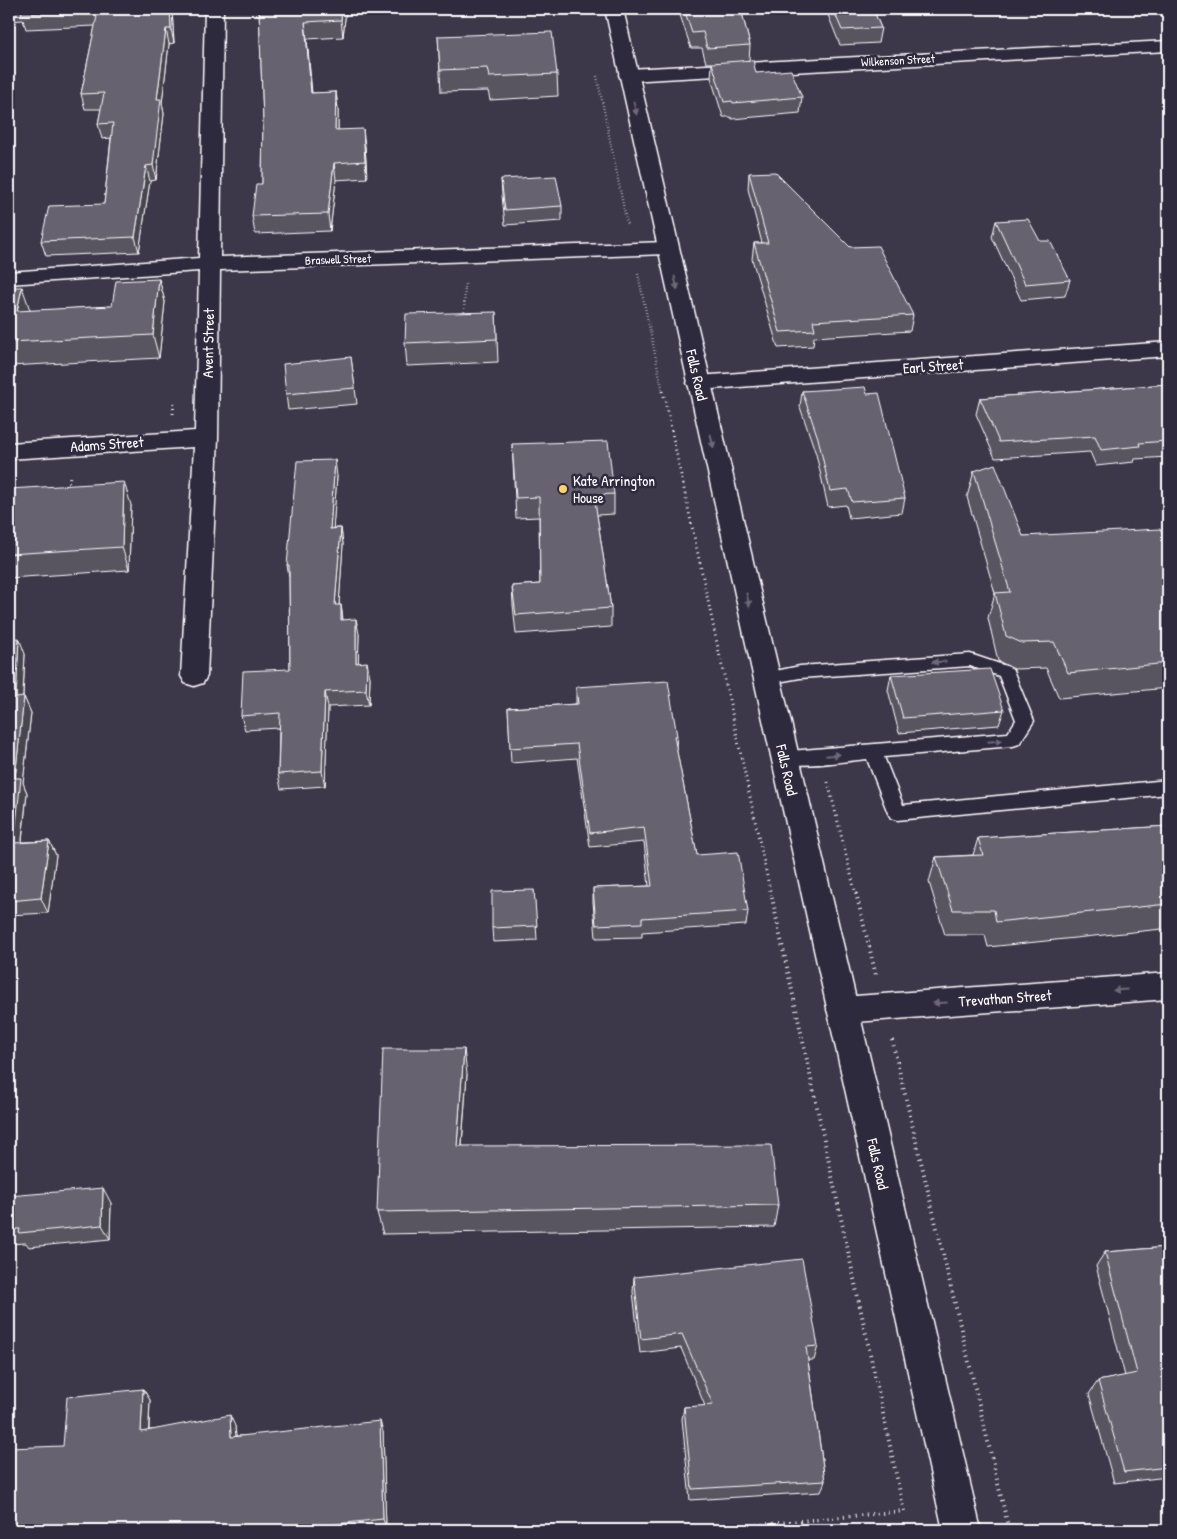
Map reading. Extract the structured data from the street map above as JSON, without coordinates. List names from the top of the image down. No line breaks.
{"streets":{"street":["Wilkenson Street","Braswell Street","Avent Street","Earl Street","Falls Road","Adams Street","Trevathan Street"]},"crossings":[["Wilkenson Street","Falls Road"],["Braswell Street","Avent Street"],["Braswell Street","Falls Road"],["Avent Street","Adams Street"],["Earl Street","Falls Road"],["Falls Road","Trevathan Street"]],"one_way":["Falls Road","Trevathan Street"],"places":["Kate Arrington House"]}
